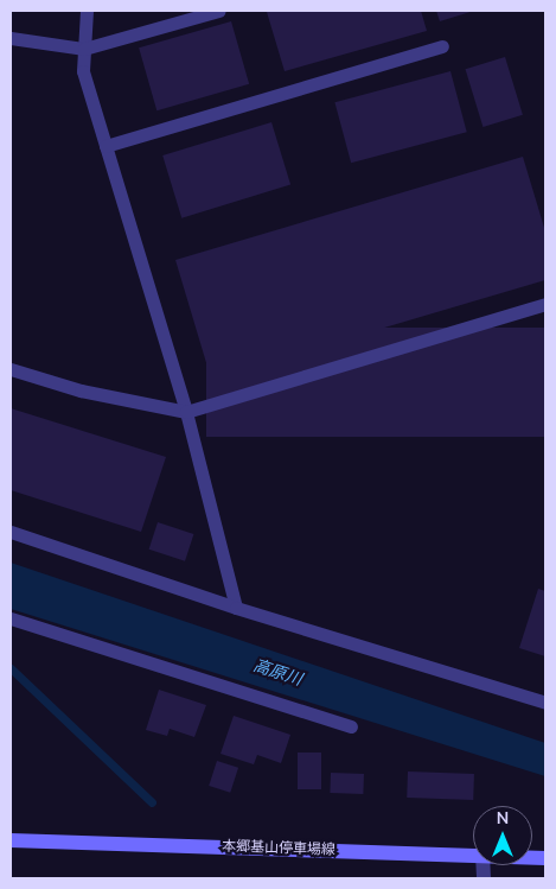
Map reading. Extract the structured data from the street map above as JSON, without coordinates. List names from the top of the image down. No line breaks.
{"streets":{"main road":["本郷基山停車場線"]},"water":["高原川"],"north":"top"}
